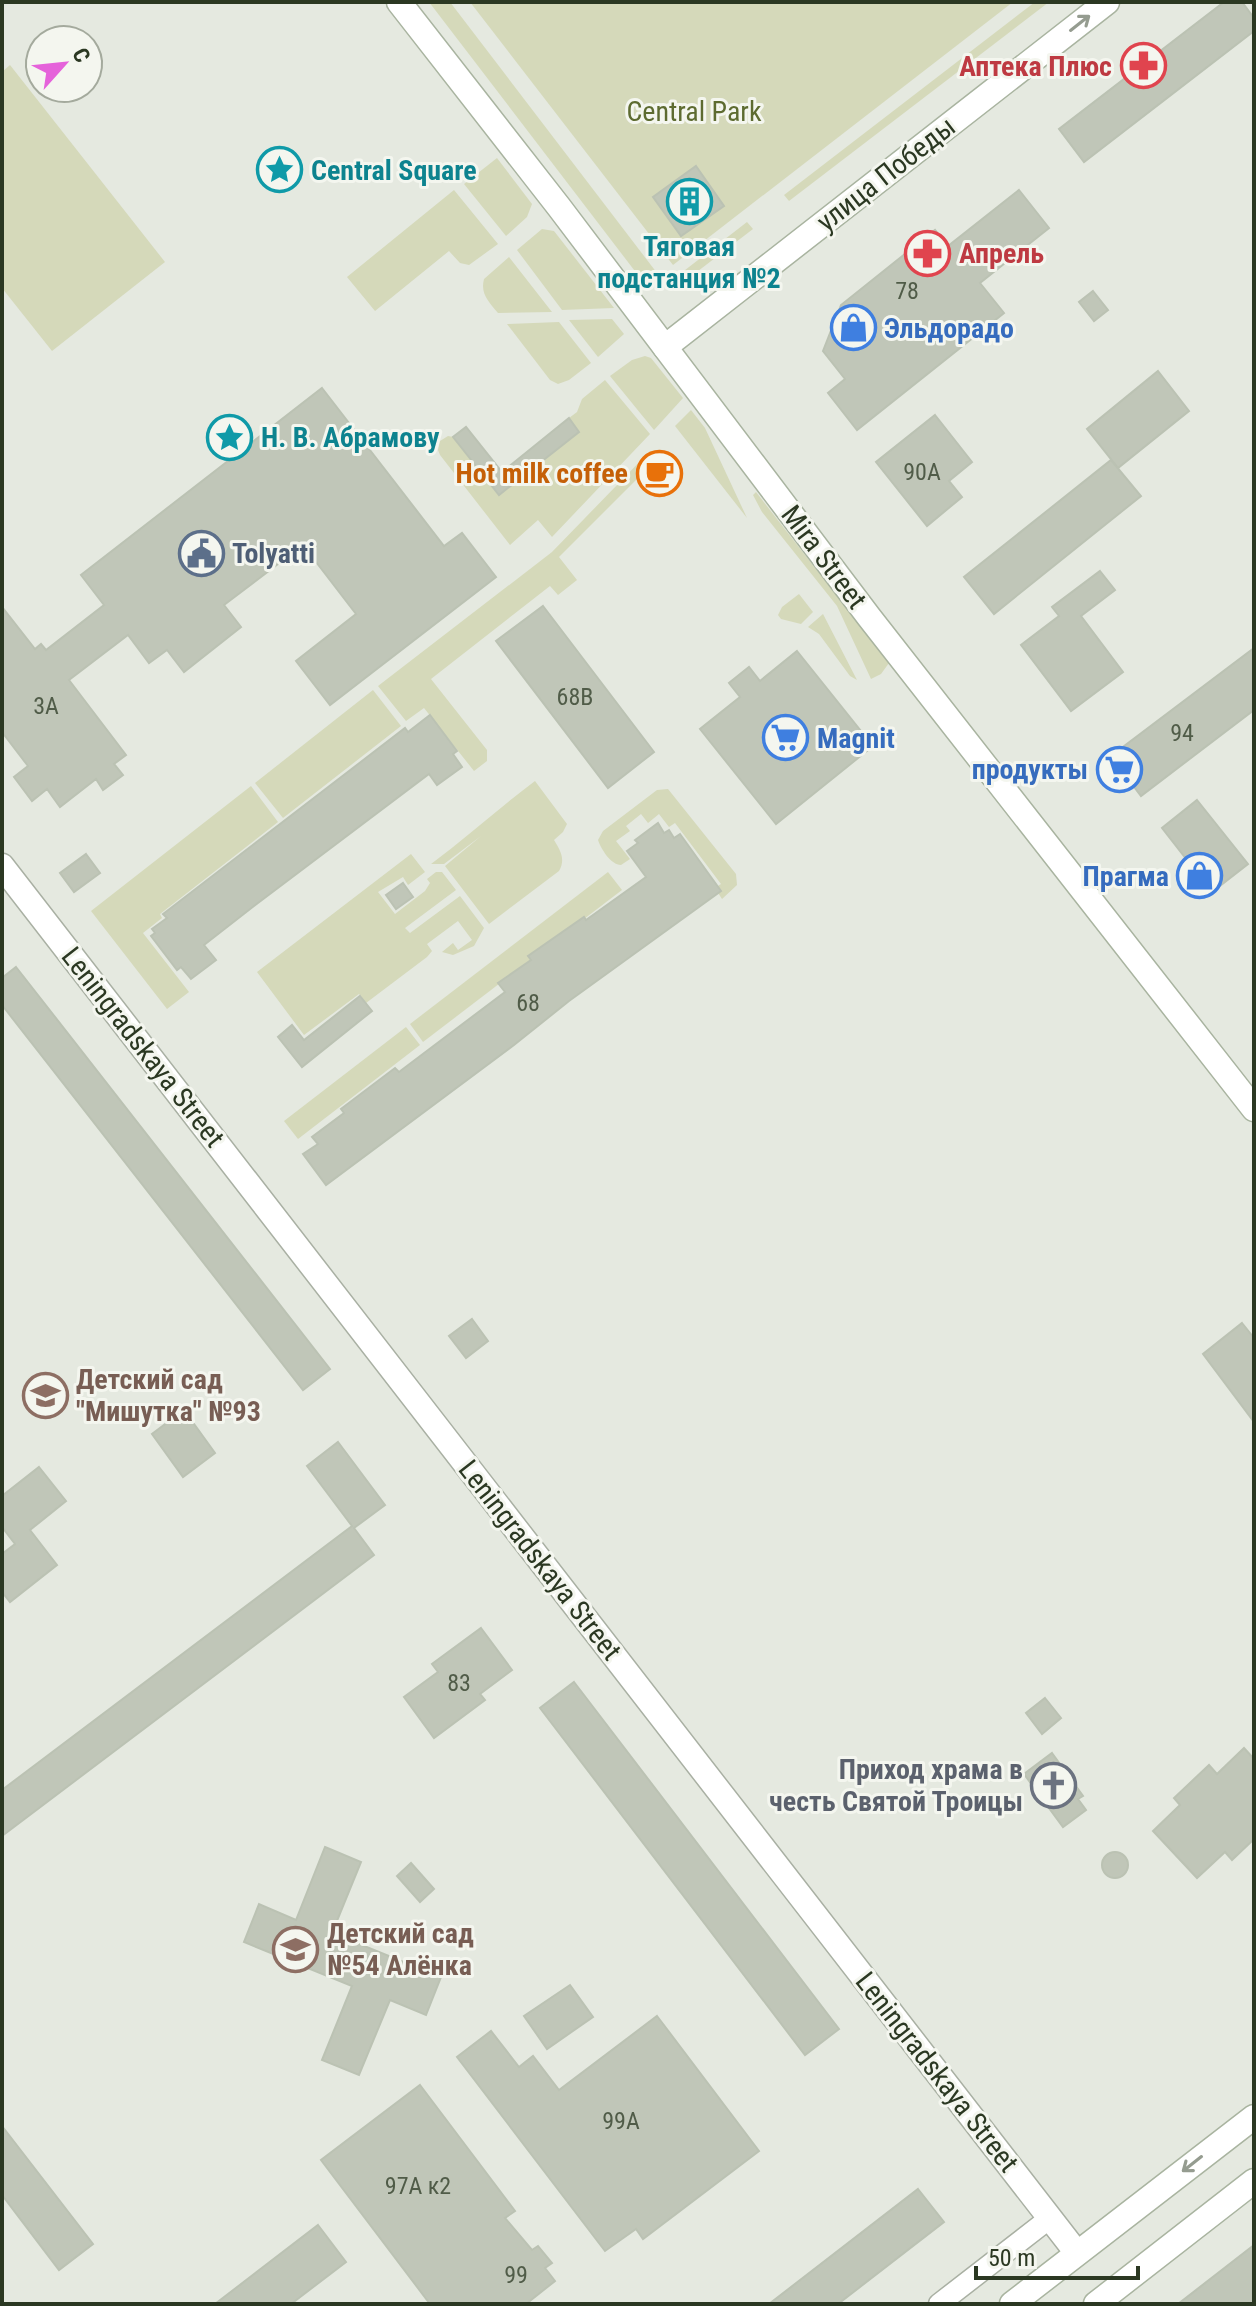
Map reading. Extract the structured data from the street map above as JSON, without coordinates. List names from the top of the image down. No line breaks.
{"streets":{"main road":["улица Победы","Mira Street","Leningradskaya Street"]},"crossings":[["улица Победы","Mira Street"]],"one_way":["улица Победы"],"parks":["Central Park"],"places":{"pharmacy":["Аптека Плюс","Апрель"],"place":["Central Square","Н. В. Абрамову"],"building":["Тяговая подстанция №2"],"shop":["Эльдорадо","Прагма"],"cafe":["Hot milk coffee"],"public building":["Tolyatti"],"supermarket":["Magnit","продукты"],"school or university":["Детский сад \"Мишутка\" №93","Детский сад №54 Алёнка"],"church":["Приход храма в честь Святой Троицы"]},"house_numbers":["78","90А","68В","3А","94","68","83","99А","97А к2","99"],"scale_bar":"50 m","north":"top right"}
